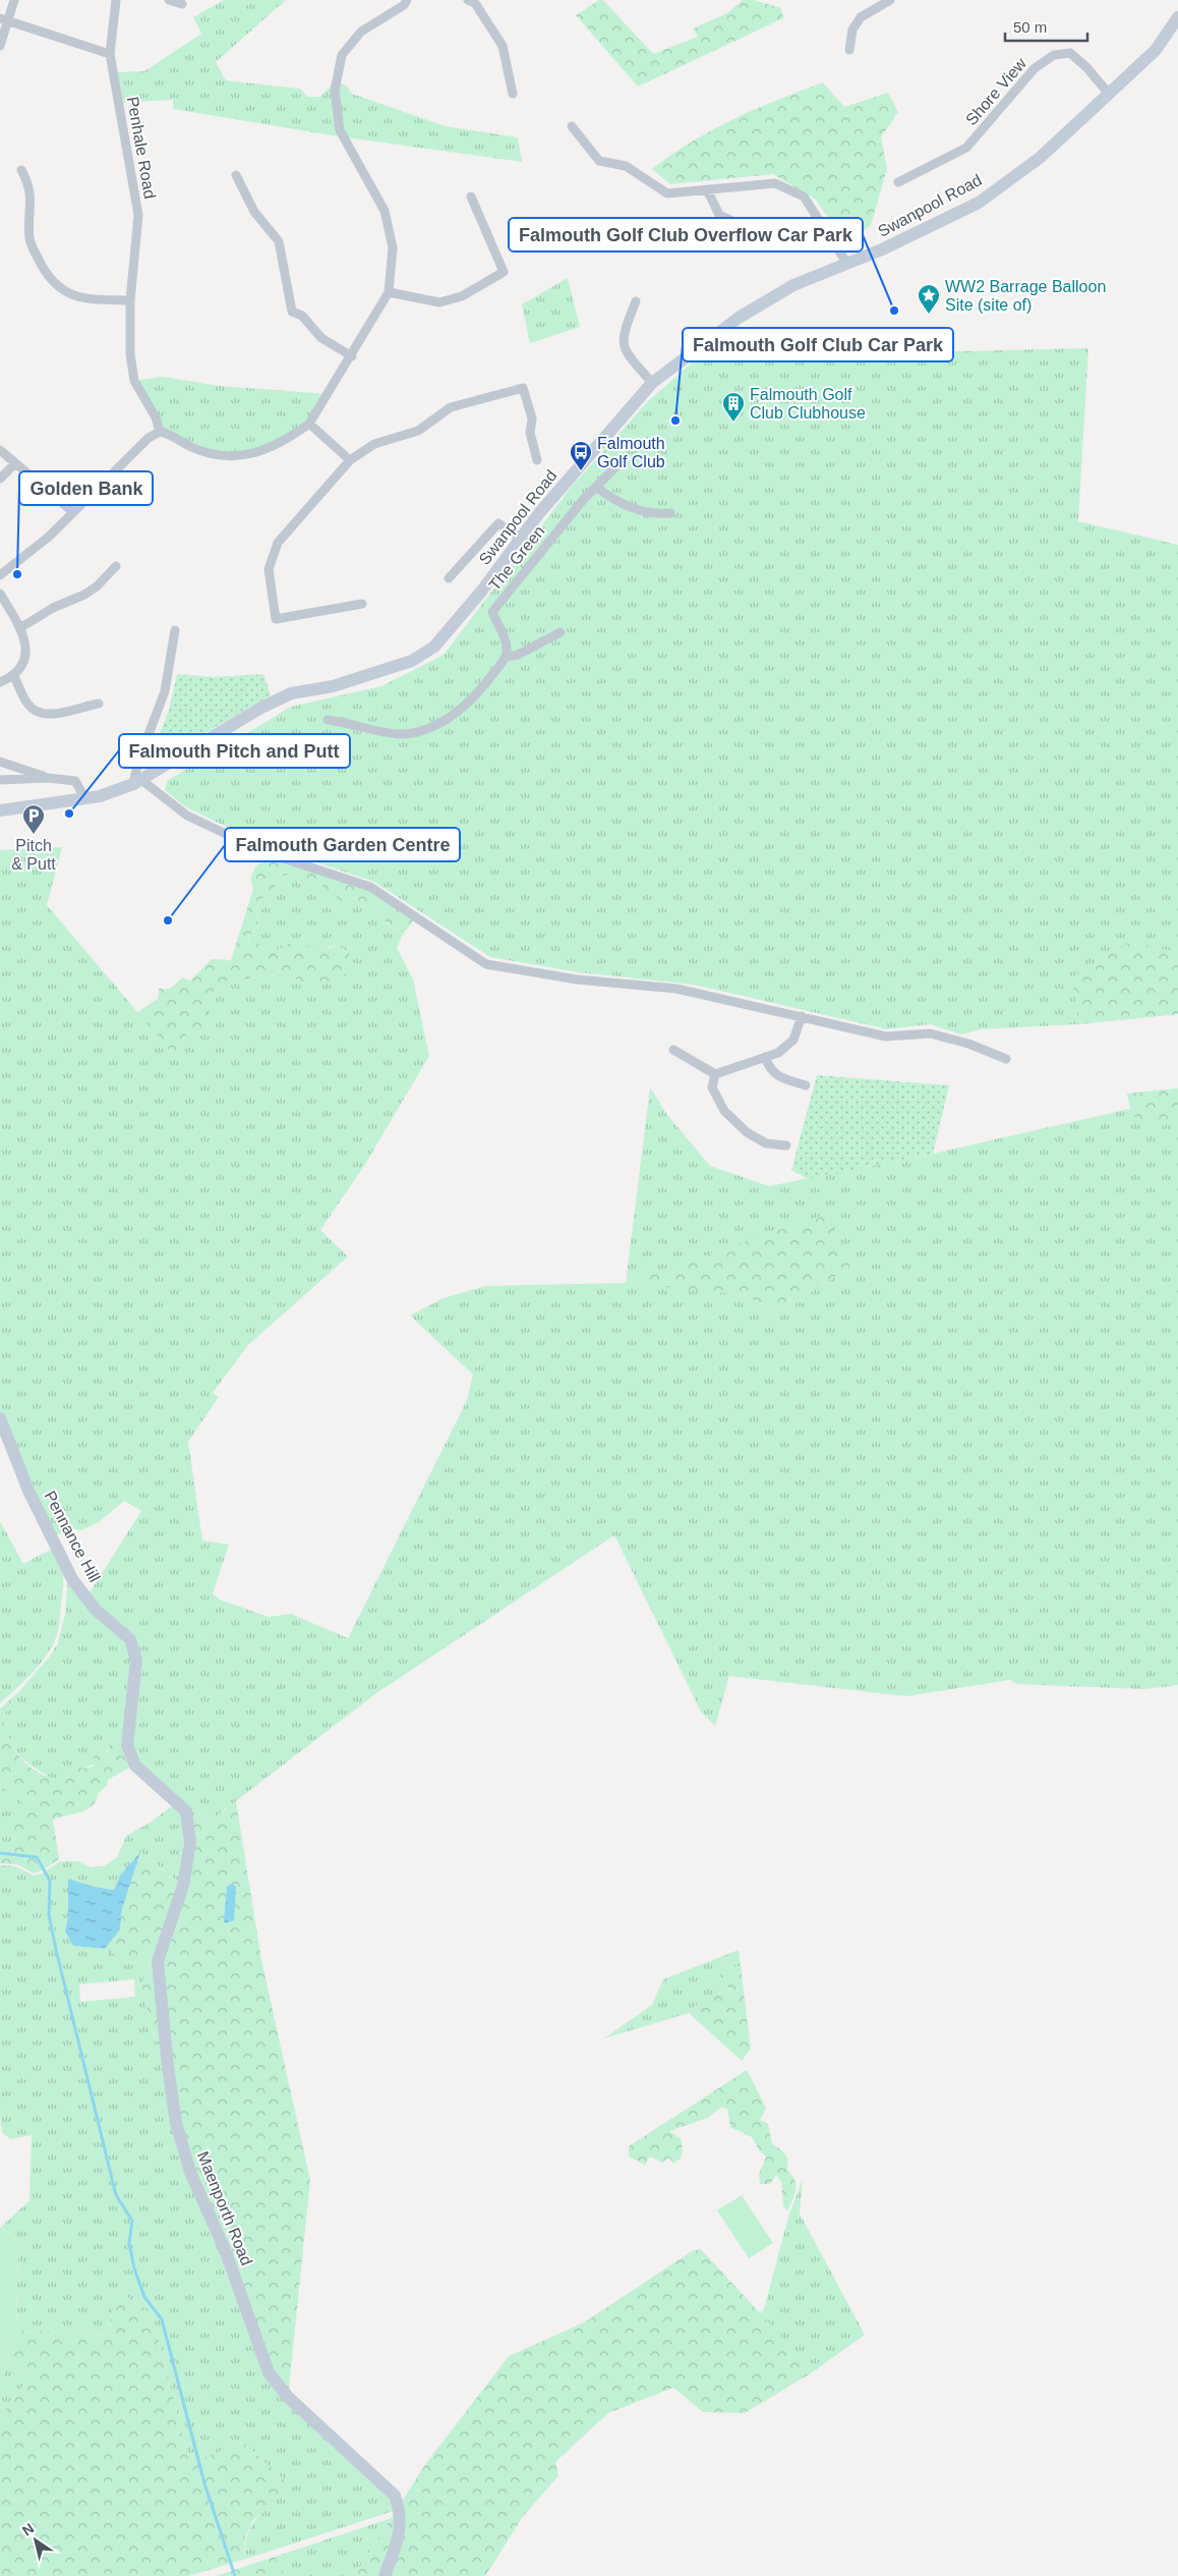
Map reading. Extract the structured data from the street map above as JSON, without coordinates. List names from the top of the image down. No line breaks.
{"streets":{"street":["Shore View","Penhale Road","Swanpool Road","The Green","Pennance Hill","Maenporth Road"]},"crossings":[["Shore View","Swanpool Road"],["Pennance Hill","Maenporth Road"]],"places":{"other":["Falmouth Golf Club Overflow Car Park","Falmouth Golf Club Car Park","Golden Bank","Falmouth Pitch and Putt","Falmouth Garden Centre"],"place":["WW2 Barrage Balloon Site (site of)"],"building":["Falmouth Golf Club Clubhouse"],"bus stop":["Falmouth Golf Club"],"parking":["Pitch & Putt"]},"scale_bar":"50 m","north":"top left"}
